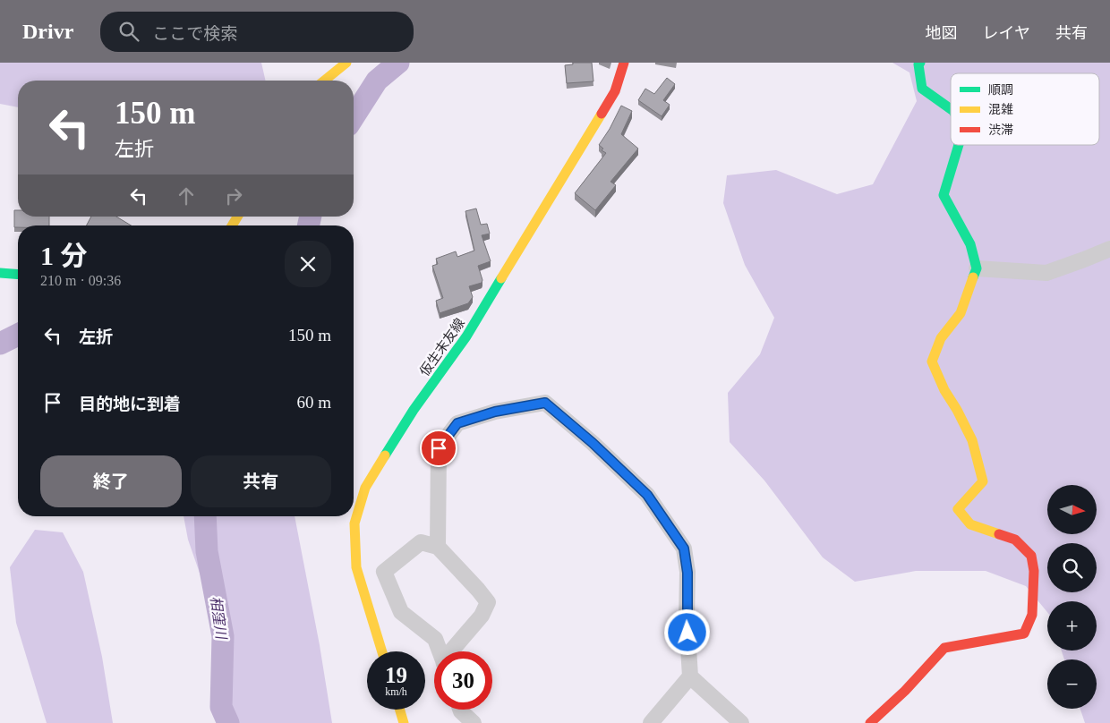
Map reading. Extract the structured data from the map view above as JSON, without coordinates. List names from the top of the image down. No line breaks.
{"streets":{"street":["仮生末友線"]},"water":["相窪川"],"legend":["順調","混雑","渋滞"],"north":"right","page":{"header":"Drivr","search":"ここで検索","nav":["地図","レイヤ","共有"],"turn":["150 m","左折"],"heading":["1 分","210 m · 09:36"],"list":[{"name":"左折","value":"150 m"},{"name":"目的地に到着","value":"60 m"}],"buttons":["終了","共有"],"map_buttons":["+","−"],"speed":"19 km/h","limit":"30"}}
